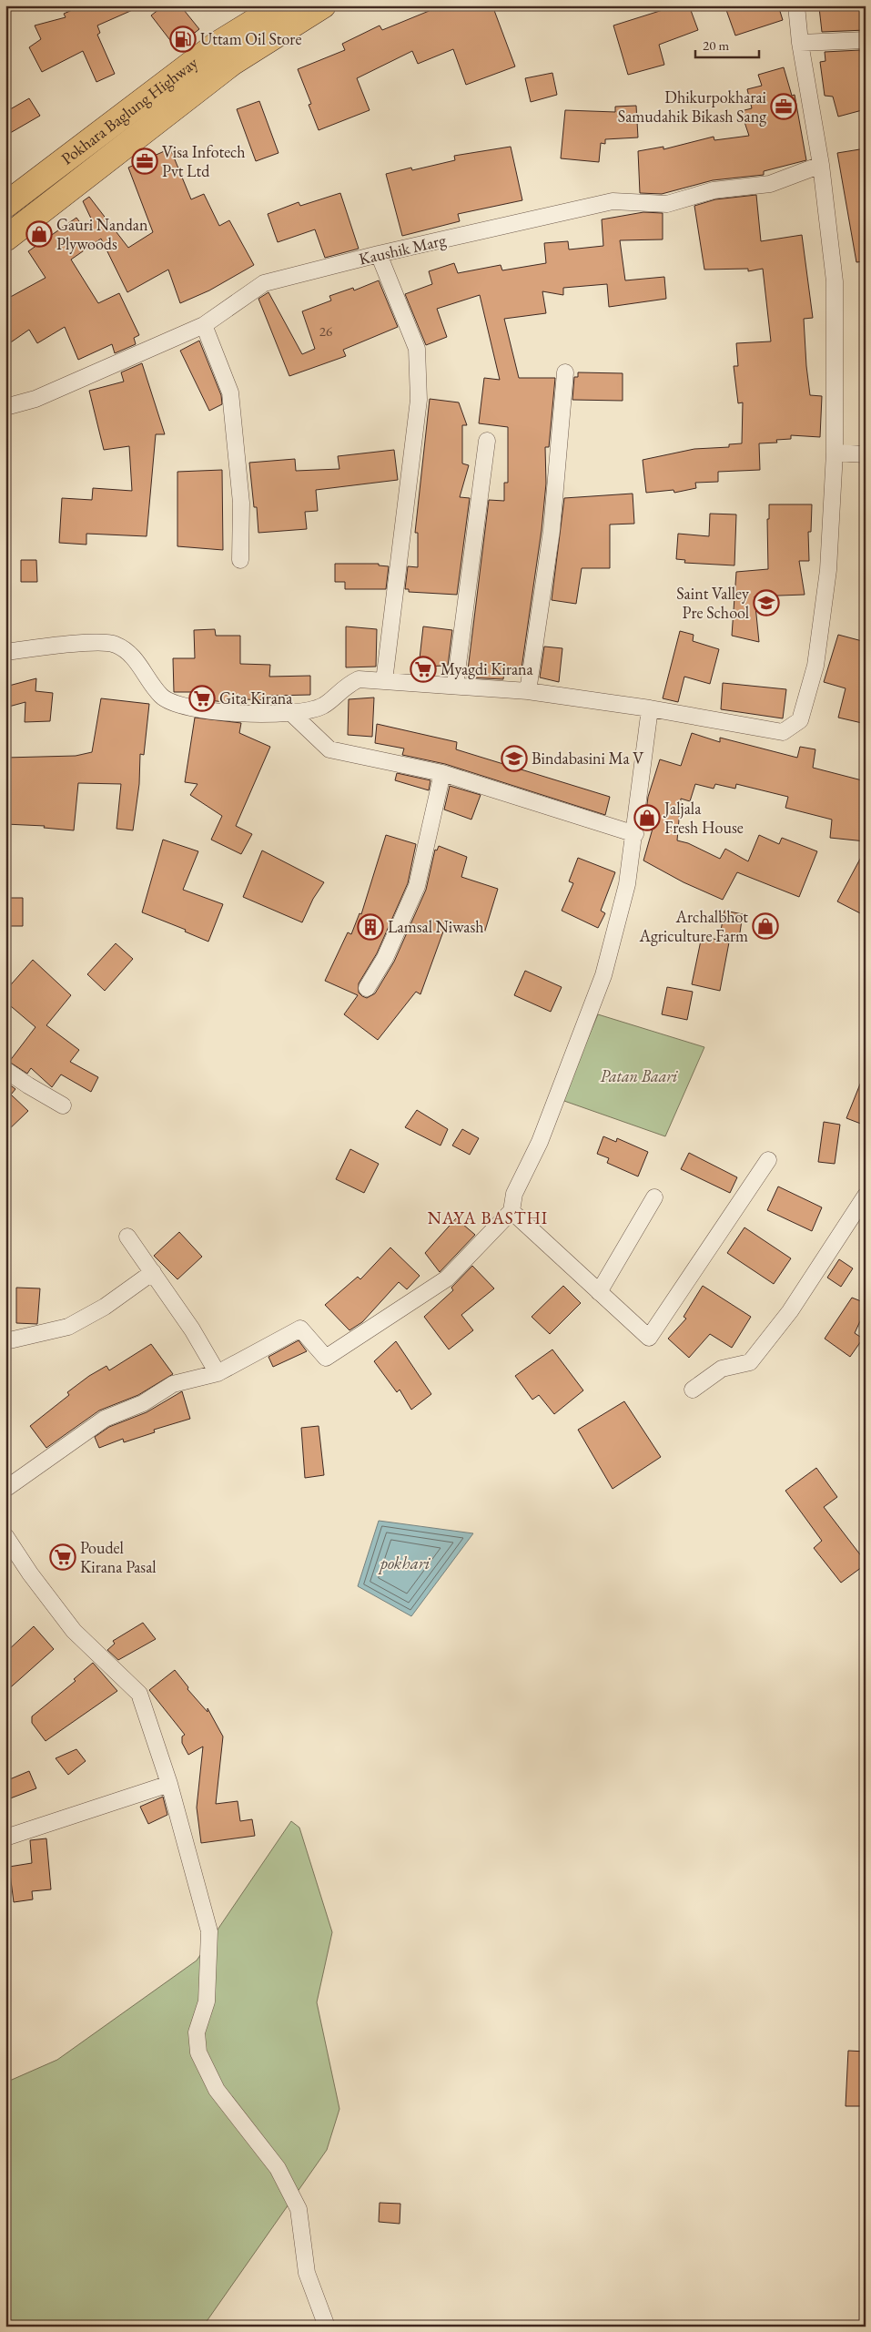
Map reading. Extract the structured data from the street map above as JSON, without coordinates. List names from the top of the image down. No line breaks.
{"streets":{"highway":["Pokhara Baglung Highway"],"street":["Kaushik Marg"]},"districts":["NAYA BASTHI"],"water":["pokhari"],"parks":["Patan Baari"],"places":{"fuel station":["Uttam Oil Store"],"office":["Dhikurpokharai Samudahik Bikash Sang","Visa Infotech Pvt Ltd"],"shop":["Gauri Nandan Plywoods","Jaljala Fresh House","Archalbhot Agriculture Farm"],"school or university":["Saint Valley Pre School","Bindabasini Ma V"],"supermarket":["Myagdi Kirana","Gita Kirana","Poudel Kirana Pasal"],"building":["Lamsal Niwash"]},"house_numbers":["26"],"scale_bar":"20 m"}
